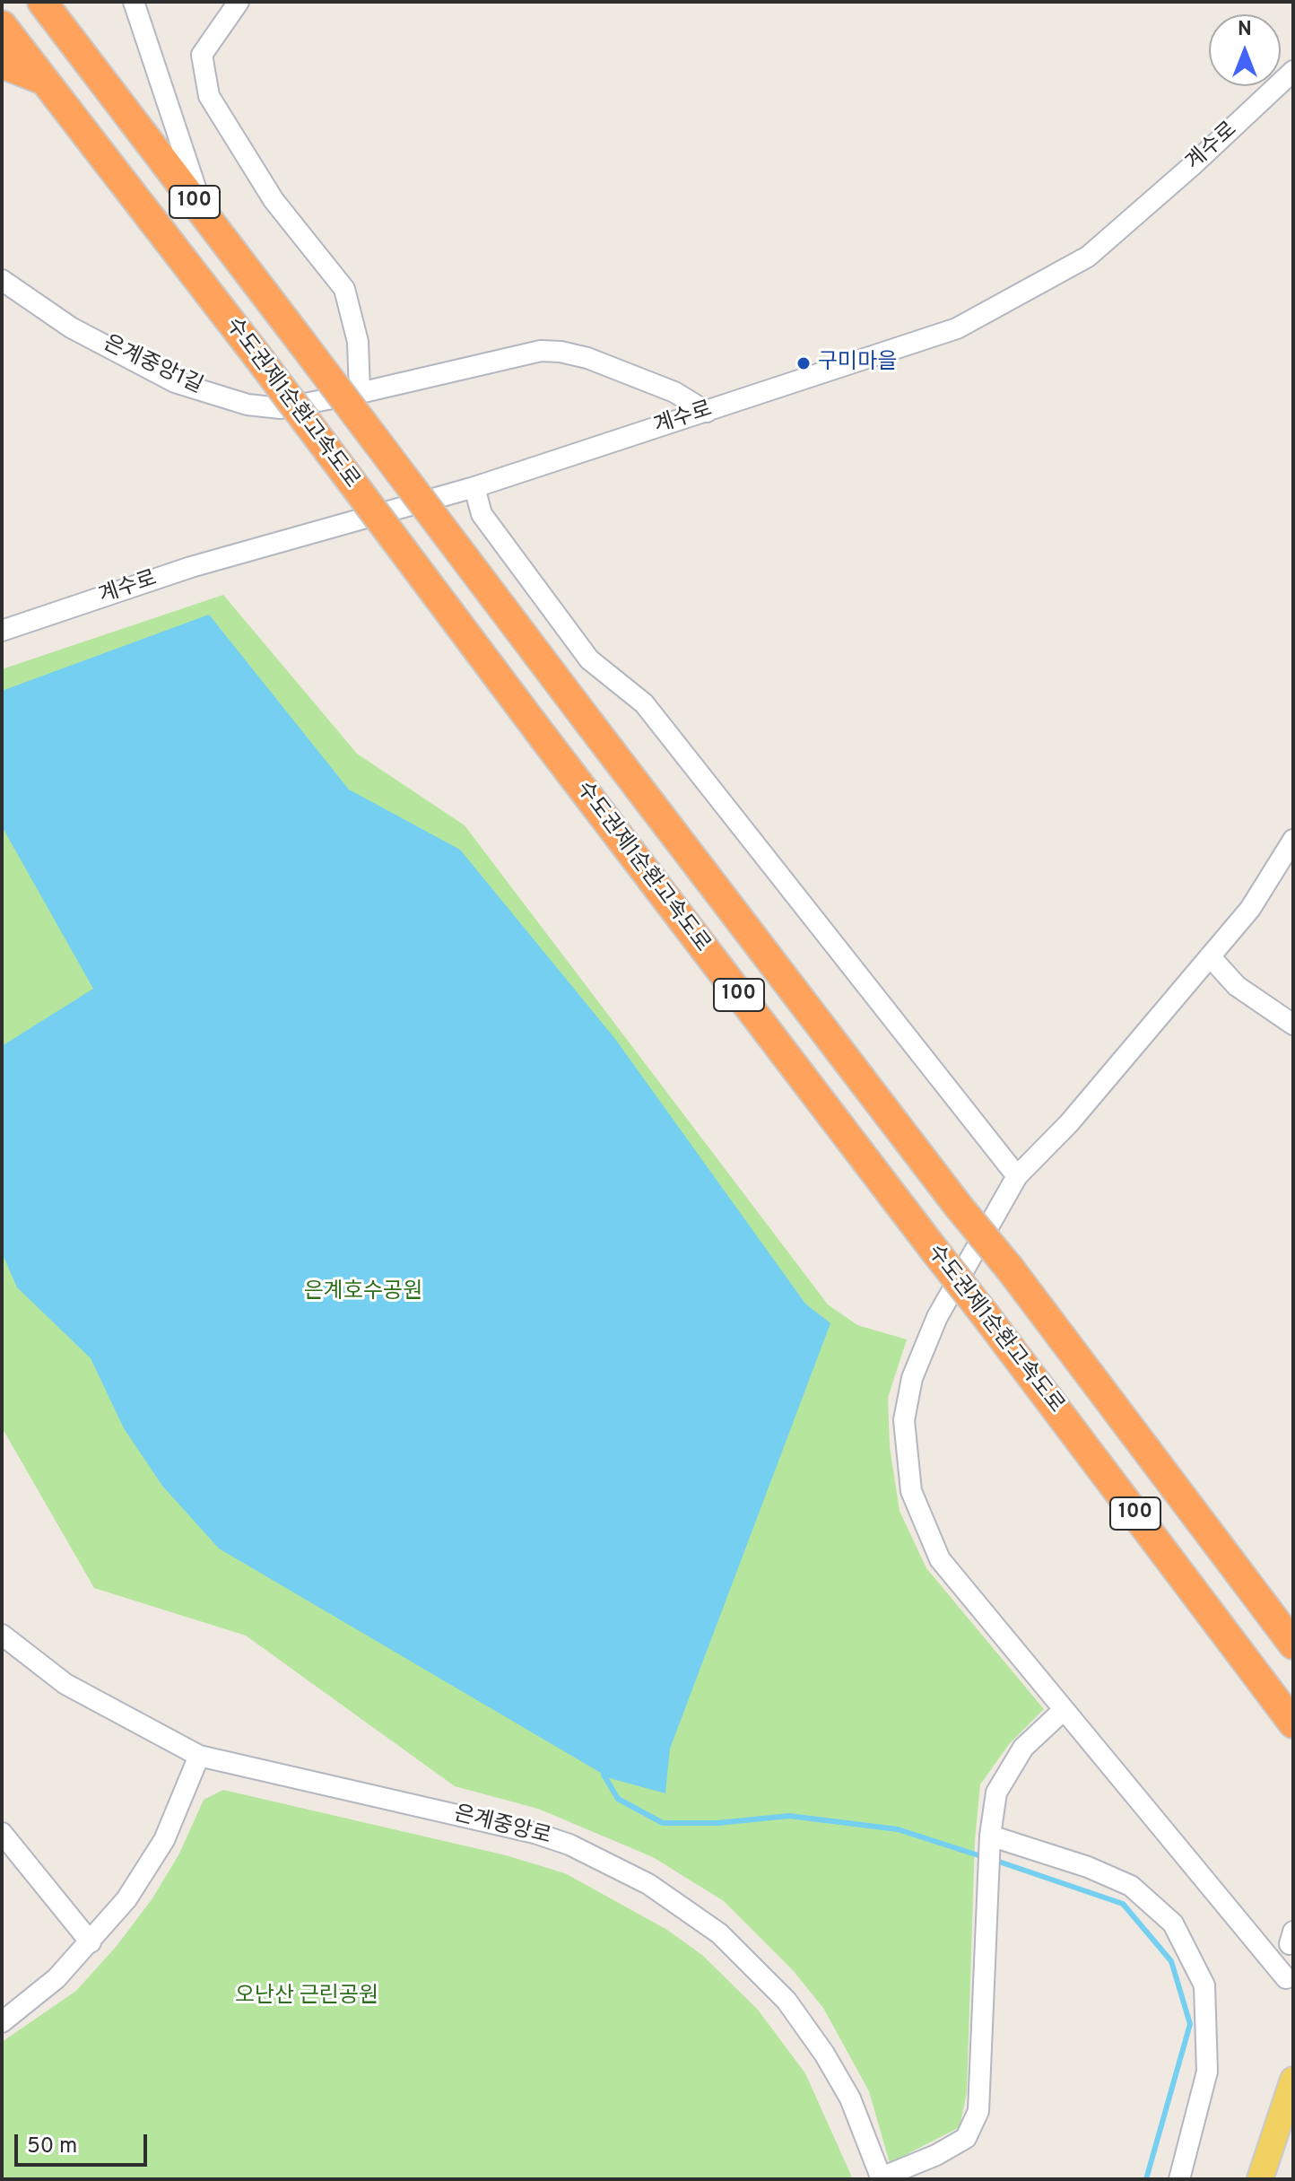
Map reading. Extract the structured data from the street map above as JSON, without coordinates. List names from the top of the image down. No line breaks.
{"streets":{"highway":["100","수도권제1순환고속도로"],"street":["계수로","은계중앙1길","은계중앙로"]},"crossings":[["계수로","은계중앙1길"]],"parks":["은계호수공원","오난산 근린공원"],"places":["구미마을"],"scale_bar":"50 m","north":"top"}
